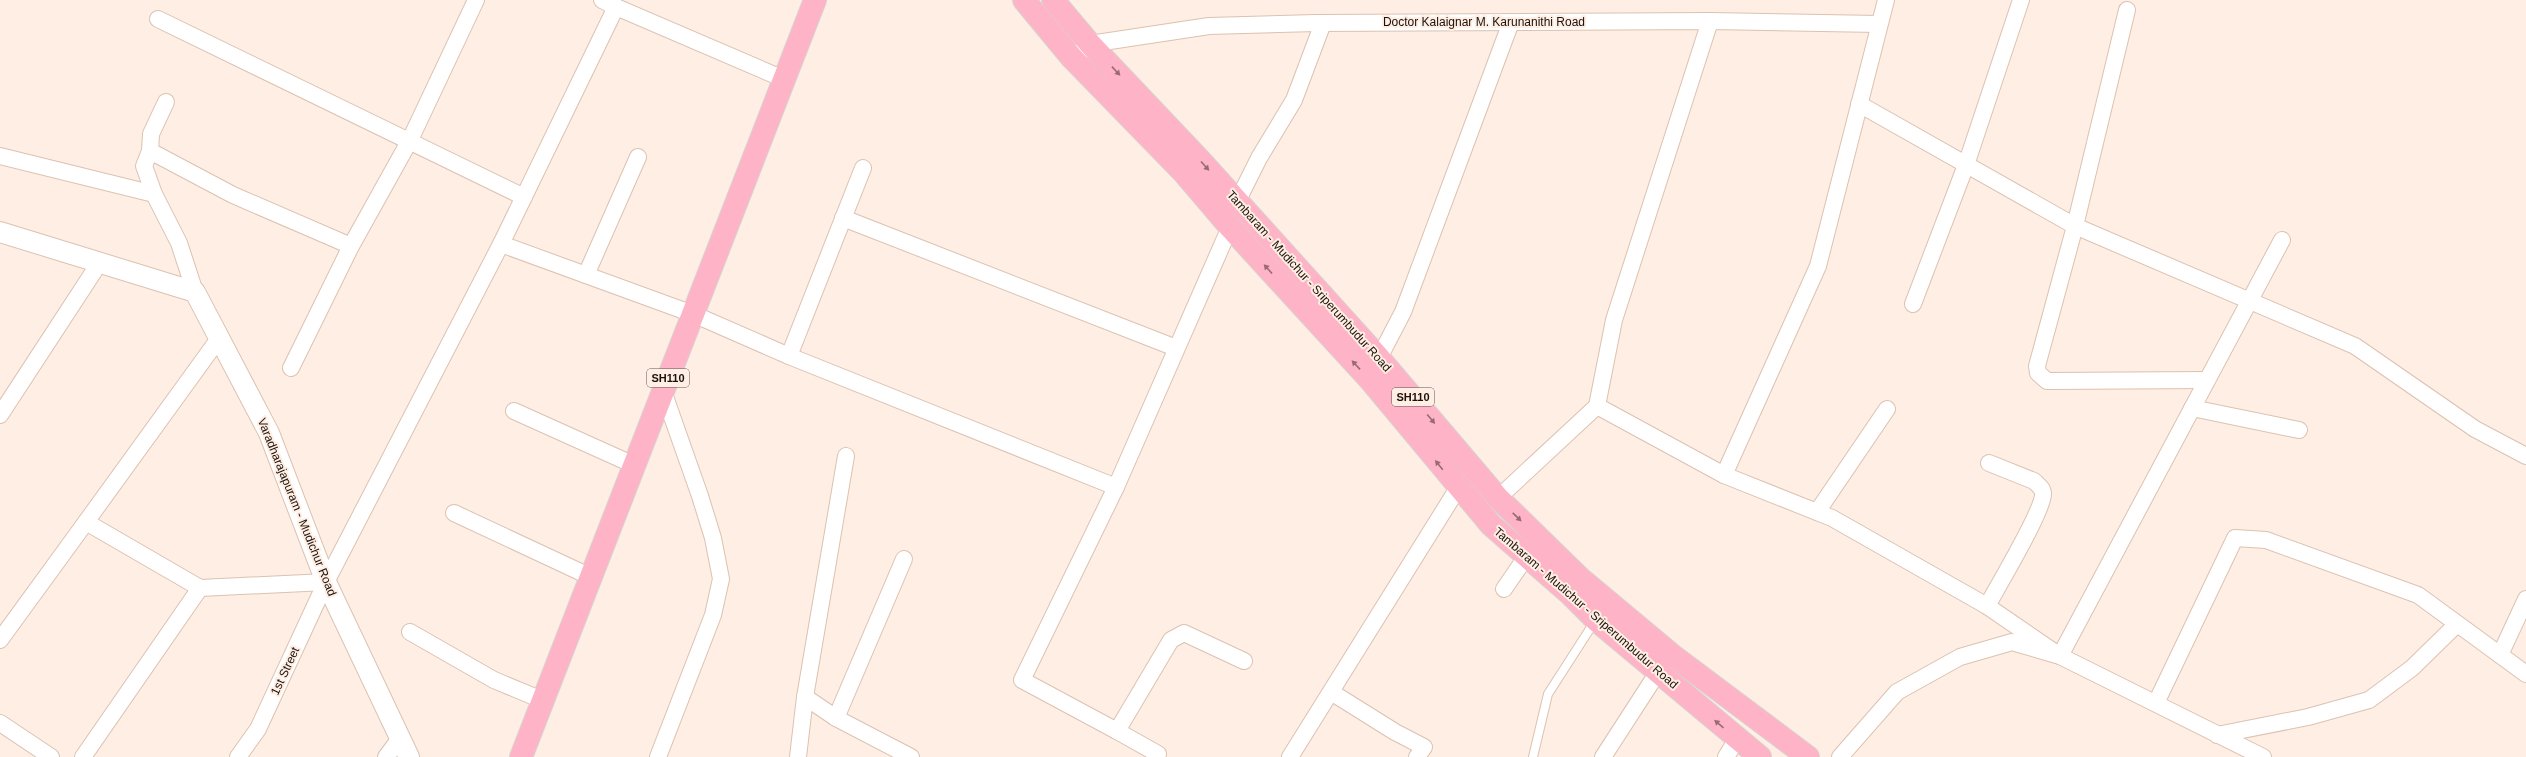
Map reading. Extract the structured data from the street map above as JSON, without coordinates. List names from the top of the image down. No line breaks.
{"streets":{"main road":["Tambaram - Mudichur - Sriperumbudur Road","SH110"],"street":["Doctor Kalaignar M. Karunanithi Road","Varadharajapuram - Mudichur Road","1st Street"]},"crossings":[["Doctor Kalaignar M. Karunanithi Road","Tambaram - Mudichur - Sriperumbudur Road"],["Varadharajapuram - Mudichur Road","1st Street"]]}
